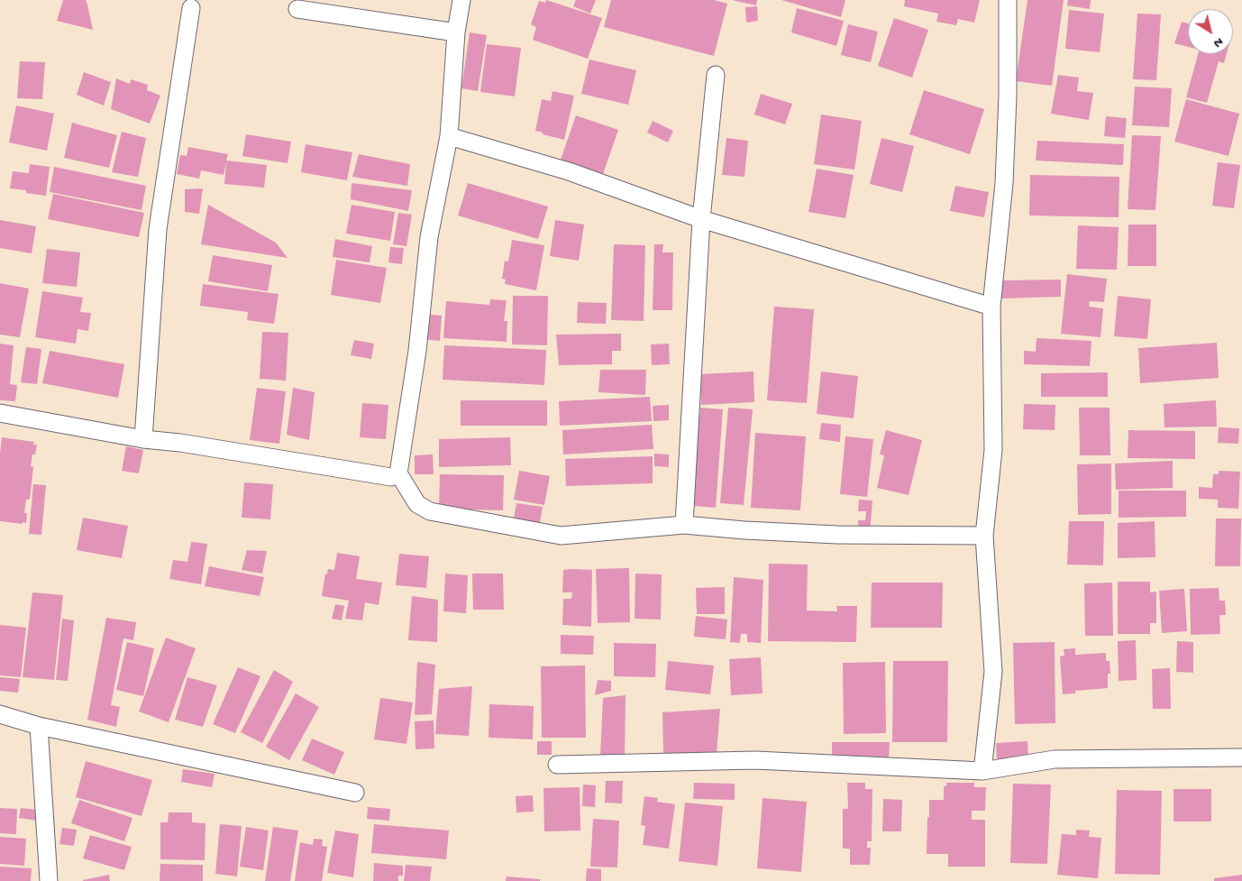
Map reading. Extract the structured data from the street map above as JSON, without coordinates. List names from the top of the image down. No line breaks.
{"north":"bottom right"}
